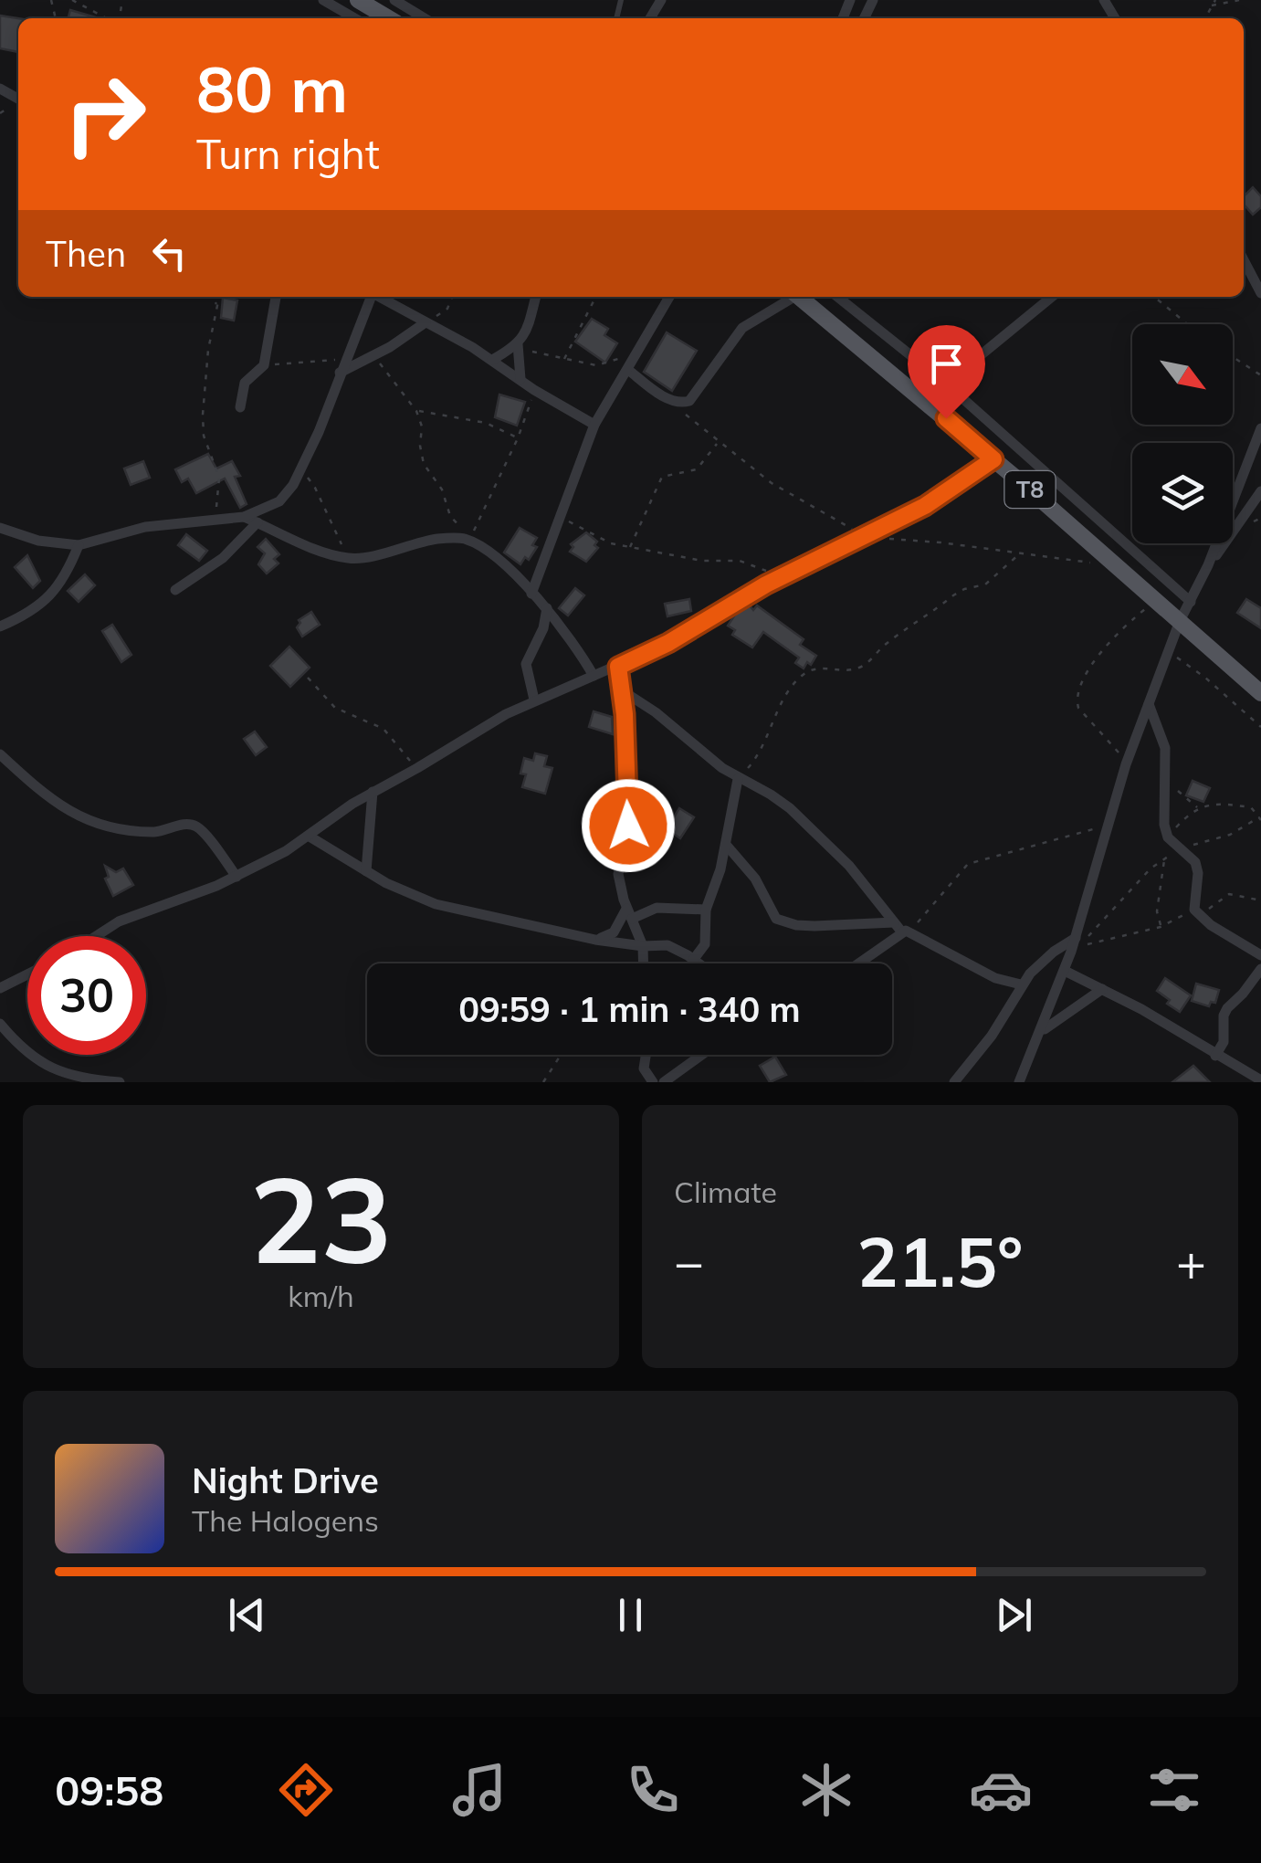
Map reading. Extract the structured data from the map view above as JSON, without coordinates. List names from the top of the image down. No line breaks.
{"streets":{"main road":["T8"]},"north":"bottom right","page":{"turn":["80 m","Turn right"],"then":"Then","limit":"30","trip":"09:59 · 1 min · 340 m","tile":[["23","km/h"],"Climate"],"heat":["−","21.5°","+"],"song":["Night Drive","The Halogens"],"tabs":"09:58"}}
